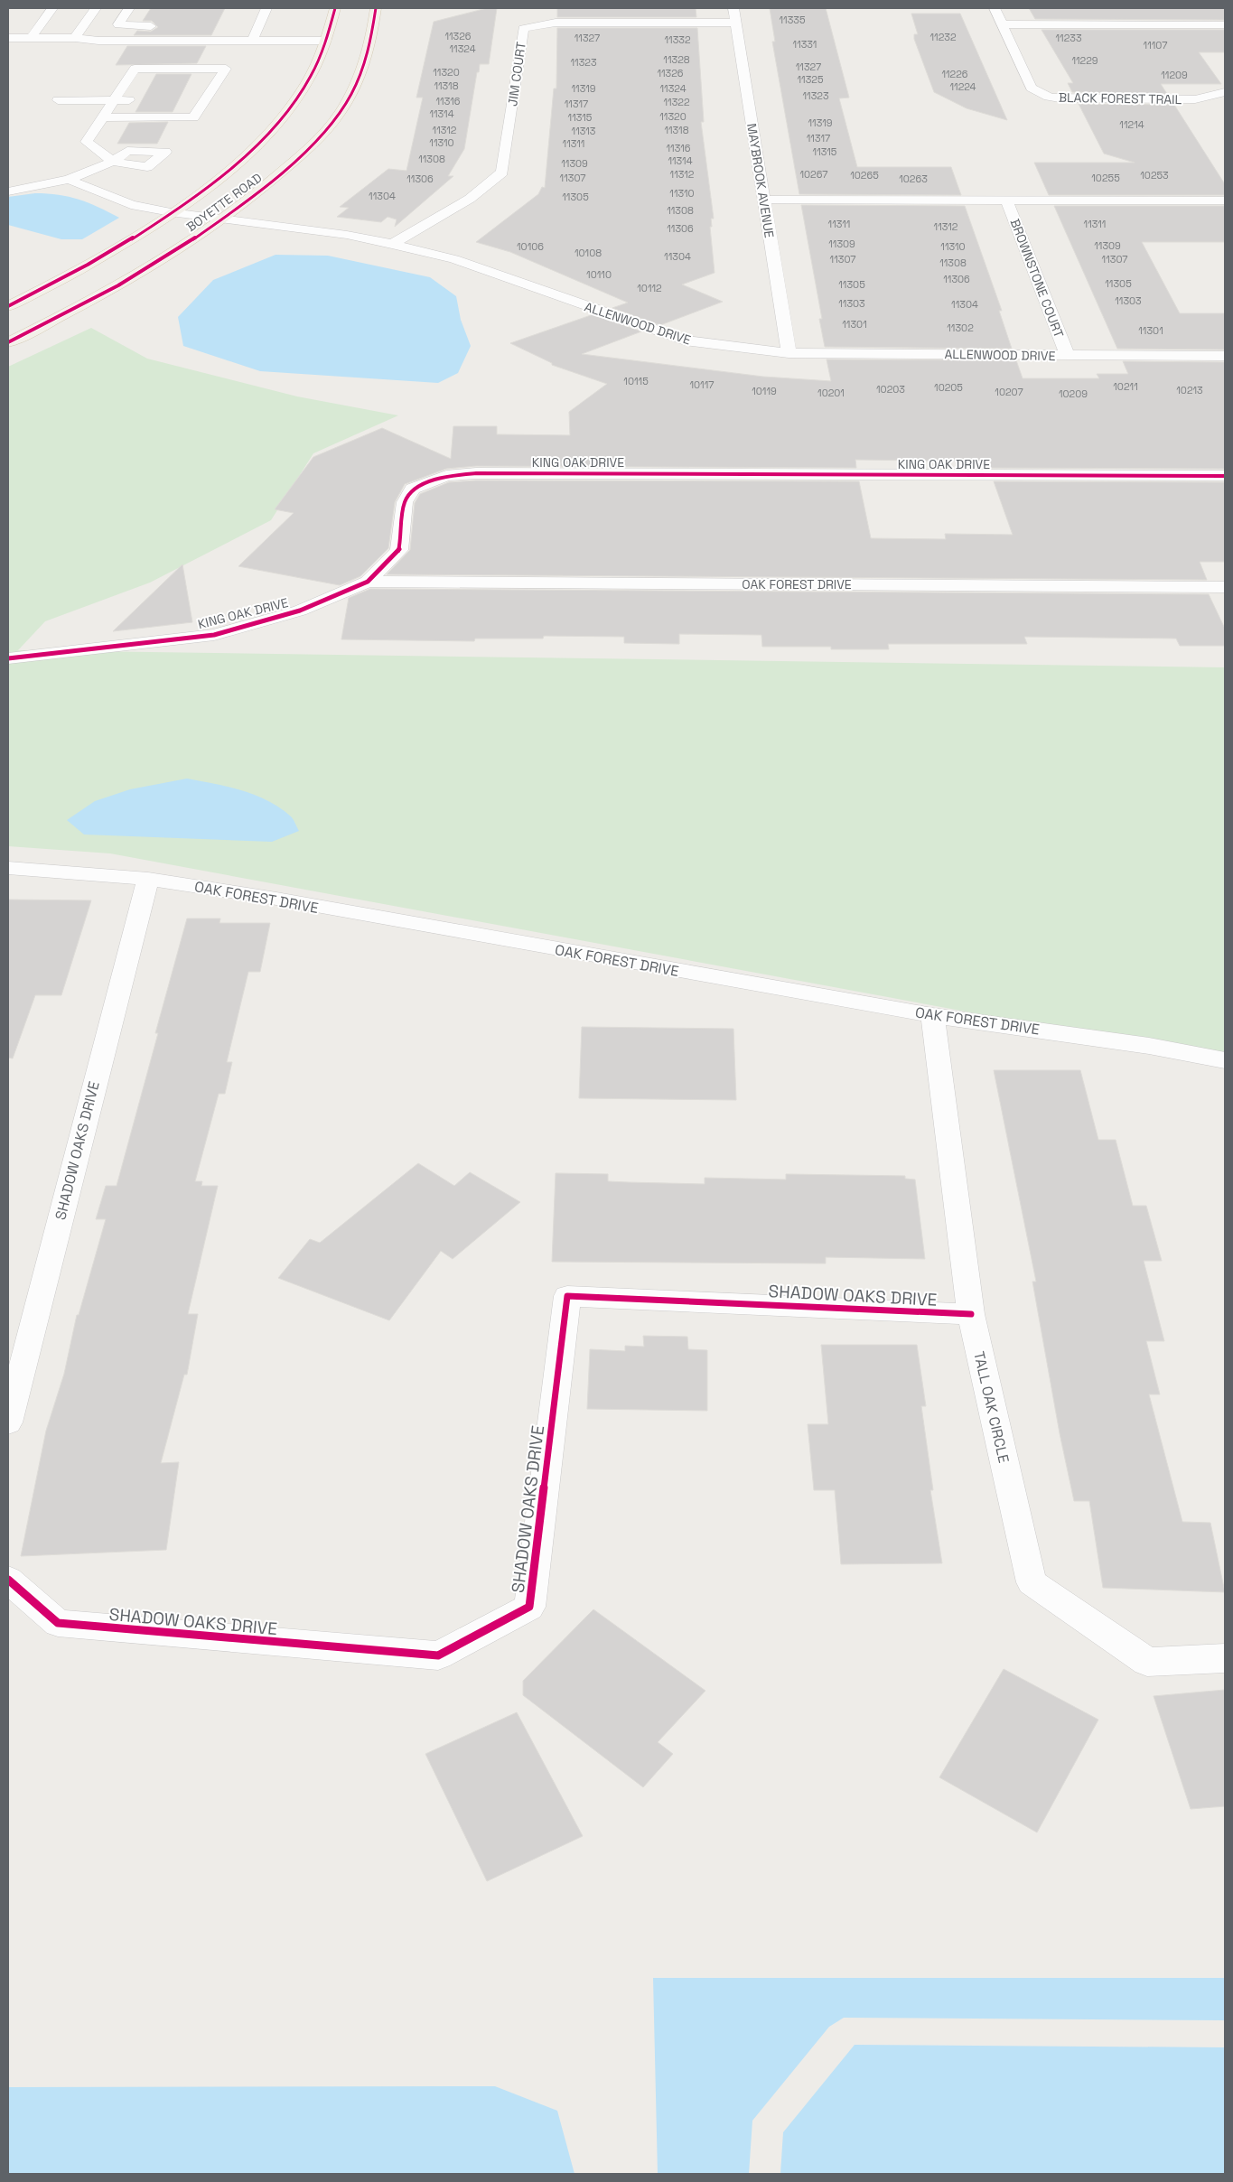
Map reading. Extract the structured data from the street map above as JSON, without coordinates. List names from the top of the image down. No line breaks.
{"streets":{"main road":["BOYETTE ROAD"],"street":["JIM COURT","BLACK FOREST TRAIL","MAYBROOK AVENUE","BROWNSTONE COURT","ALLENWOOD DRIVE","KING OAK DRIVE","OAK FOREST DRIVE","SHADOW OAKS DRIVE","TALL OAK CIRCLE"]},"crossings":[["JIM COURT","MAYBROOK AVENUE"],["JIM COURT","ALLENWOOD DRIVE"],["MAYBROOK AVENUE","ALLENWOOD DRIVE"],["BOYETTE ROAD","ALLENWOOD DRIVE"],["BROWNSTONE COURT","ALLENWOOD DRIVE"],["KING OAK DRIVE","OAK FOREST DRIVE"],["OAK FOREST DRIVE","SHADOW OAKS DRIVE"],["OAK FOREST DRIVE","TALL OAK CIRCLE"],["SHADOW OAKS DRIVE","TALL OAK CIRCLE"]],"house_numbers":["11335","11326","11232","11327","11233","11332","11331","11107","11324","11328","11229","11323","11327","11320","11326","11226","11209","11325","11318","11224","11319","11324","11323","11316","11322","11317","11314","11320","11315","11319","11214","11312","11318","11313","11317","11310","11311","11316","11315","11308","11314","11309","11312","10267","10265","10253","11307","10255","11306","10263","11310","11304","11305","11308","11311","11311","11312","11306","11309","11309","10106","11310","10108","11304","11307","11307","11308","10110","11306","11305","11305","10112","11303","11303","11304","11301","11302","11301","10115","10117","10211","10205","10203","10213","10119","10207","10201","10209"]}
